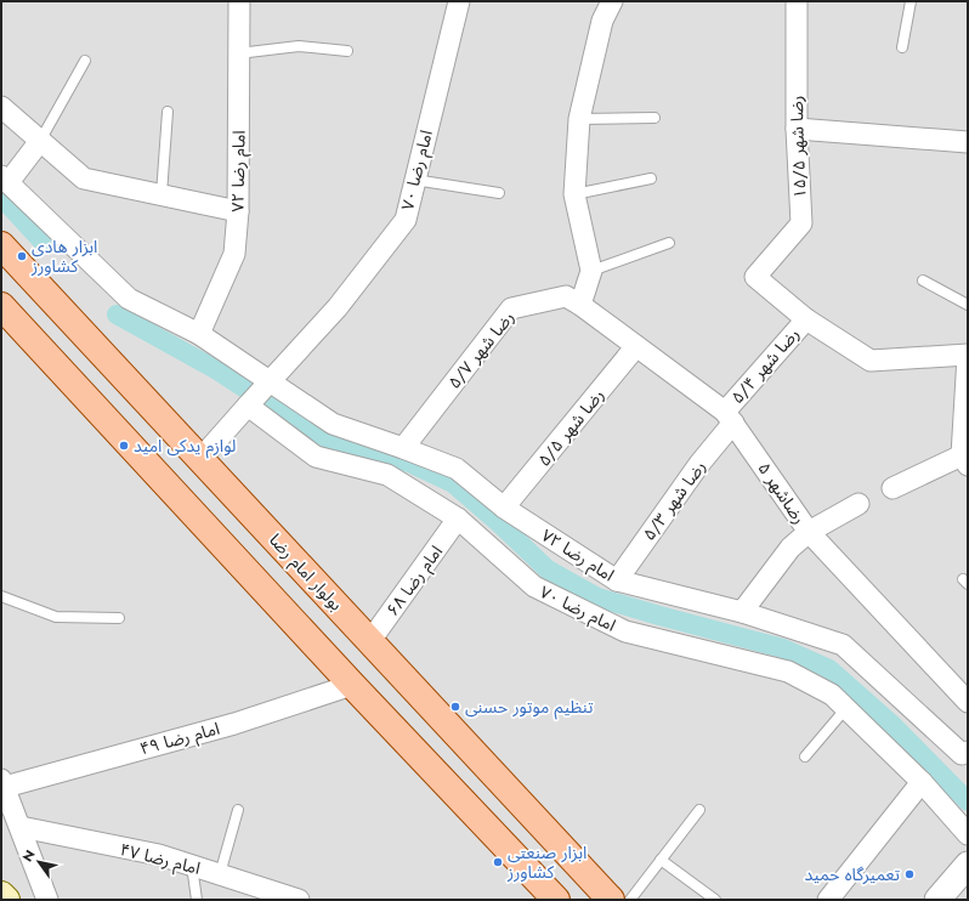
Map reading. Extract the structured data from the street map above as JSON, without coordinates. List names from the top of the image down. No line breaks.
{"streets":{"main road":["بولوار امام رضا"],"street":["رضا شهر ۱۵/۵","امام رضا ۷۰","امام رضا ۷۲","رضا شهر ۵/۷","رضا شهر ۵/۴","رضا شهر ۵/۵","رضاشهر ۵","۵/۳ رضا شهر","امام رضا ۶۸","امام رضا ۴۹","امام رضا ۴۷"]},"crossings":[["رضا شهر ۱۵/۵","رضا شهر ۵/۴"],["امام رضا ۷۰","امام رضا ۷۲"],["امام رضا ۷۰","امام رضا ۶۸"],["امام رضا ۷۲","رضا شهر ۵/۷"],["امام رضا ۷۲","رضا شهر ۵/۵"],["امام رضا ۷۲","۵/۳ رضا شهر"],["رضا شهر ۵/۷","رضاشهر ۵"],["رضا شهر ۵/۴","رضاشهر ۵"],["رضا شهر ۵/۴","۵/۳ رضا شهر"],["رضا شهر ۵/۵","رضاشهر ۵"],["رضاشهر ۵","۵/۳ رضا شهر"],["بولوار امام رضا","امام رضا ۶۸"]],"places":["ابزار هادی کشاورز","لوازم یدکی امید","تنظیم موتور حسنی","ابزار صنعتی کشاورز","تعمیرگاه حمید"],"north":"top left"}
